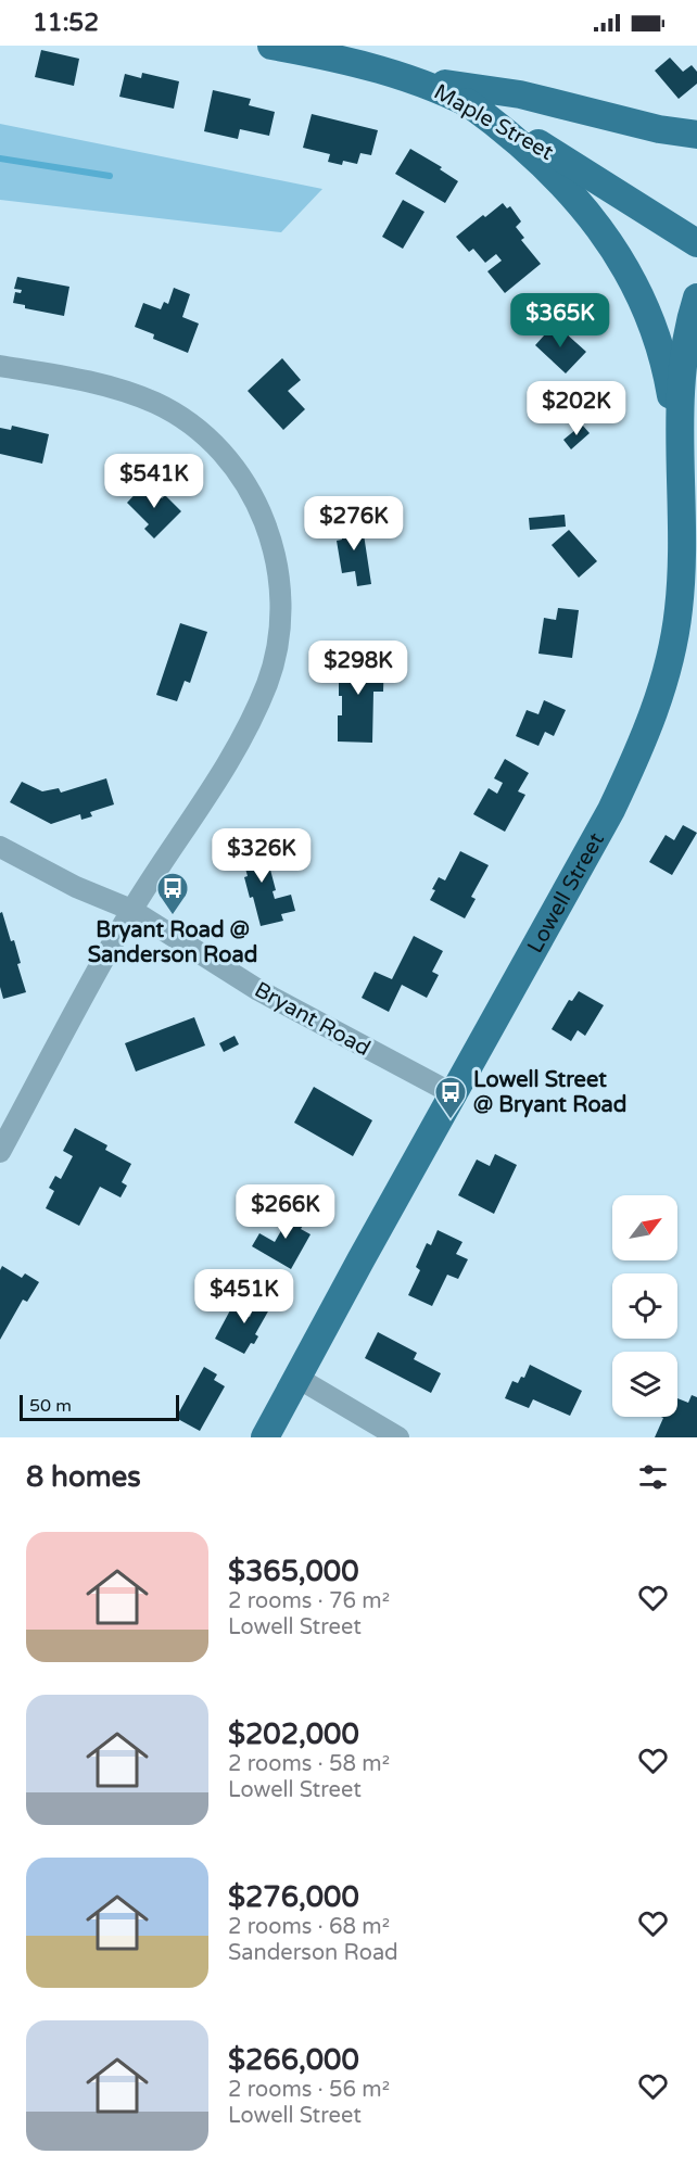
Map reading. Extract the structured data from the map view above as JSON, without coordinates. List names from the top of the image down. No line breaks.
{"streets":{"main road":["Maple Street","Lowell Street"],"street":["Bryant Road"]},"crossings":[["Lowell Street","Bryant Road"]],"places":{"bus stop":["Bryant Road @ Sanderson Road","Lowell Street @ Bryant Road"]},"scale_bar":"50 m","north":"top right","page":{"status":"11:52","price":["$365K","$202K","$541K","$276K","$298K","$326K","$266K","$451K"],"scale":"50 m","heading":"8 homes","list":[{"name":"$365,000","note":"2 rooms · 76 m² · Lowell Street"},{"name":"$202,000","note":"2 rooms · 58 m² · Lowell Street"},{"name":"$276,000","note":"2 rooms · 68 m² · Sanderson Road"},{"name":"$266,000","note":"2 rooms · 56 m² · Lowell Street"}]}}
